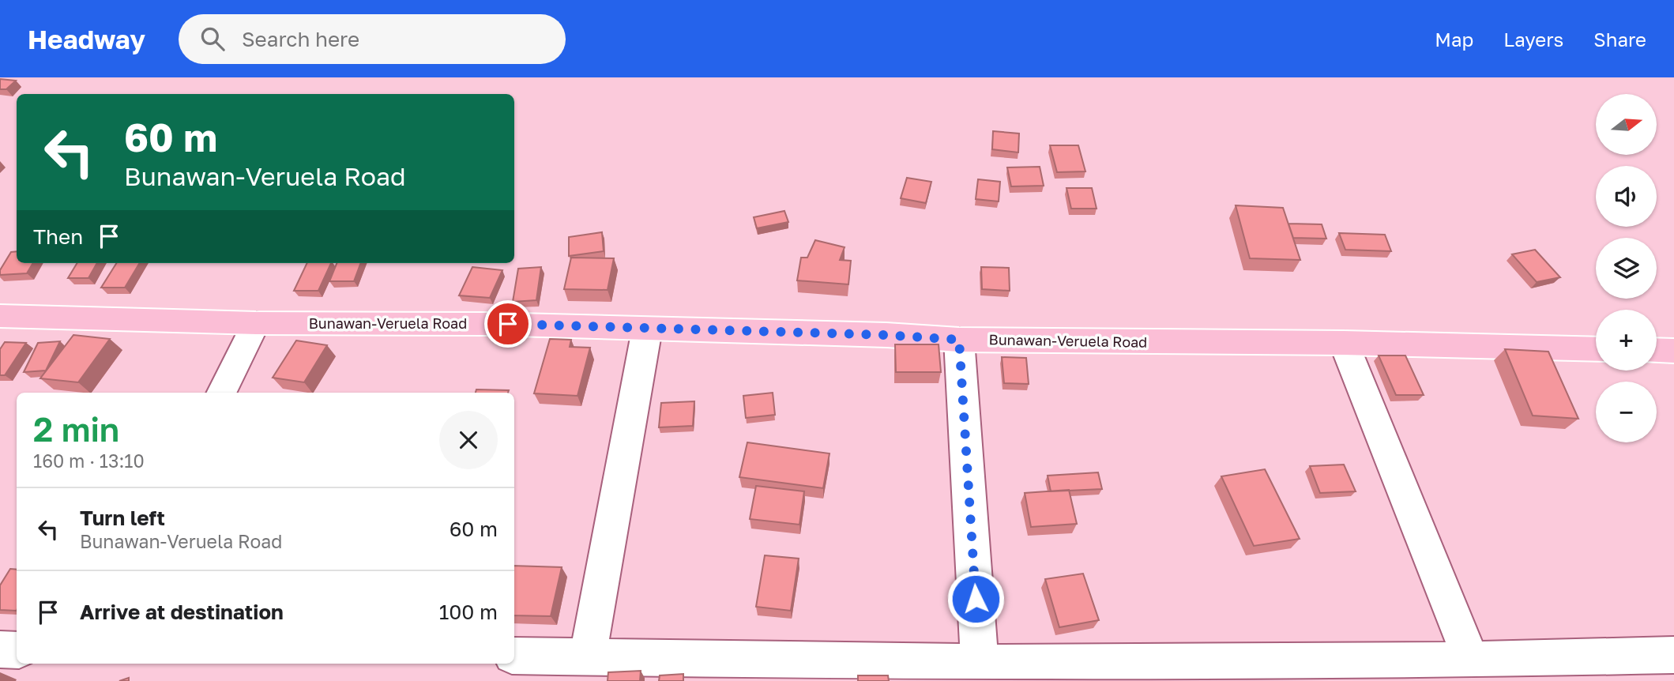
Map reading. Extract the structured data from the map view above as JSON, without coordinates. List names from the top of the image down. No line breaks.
{"streets":{"main road":["Bunawan-Veruela Road"]},"north":"right","page":{"header":"Headway","search":"Search here","nav":["Map","Layers","Share"],"map_buttons":["+","−"],"turn":["60 m","Bunawan-Veruela Road"],"then":"Then","heading":["2 min","160 m · 13:10"],"list":[{"name":"Turn left","note":"Bunawan-Veruela Road","value":"60 m"},{"name":"Arrive at destination","value":"100 m"}]}}
